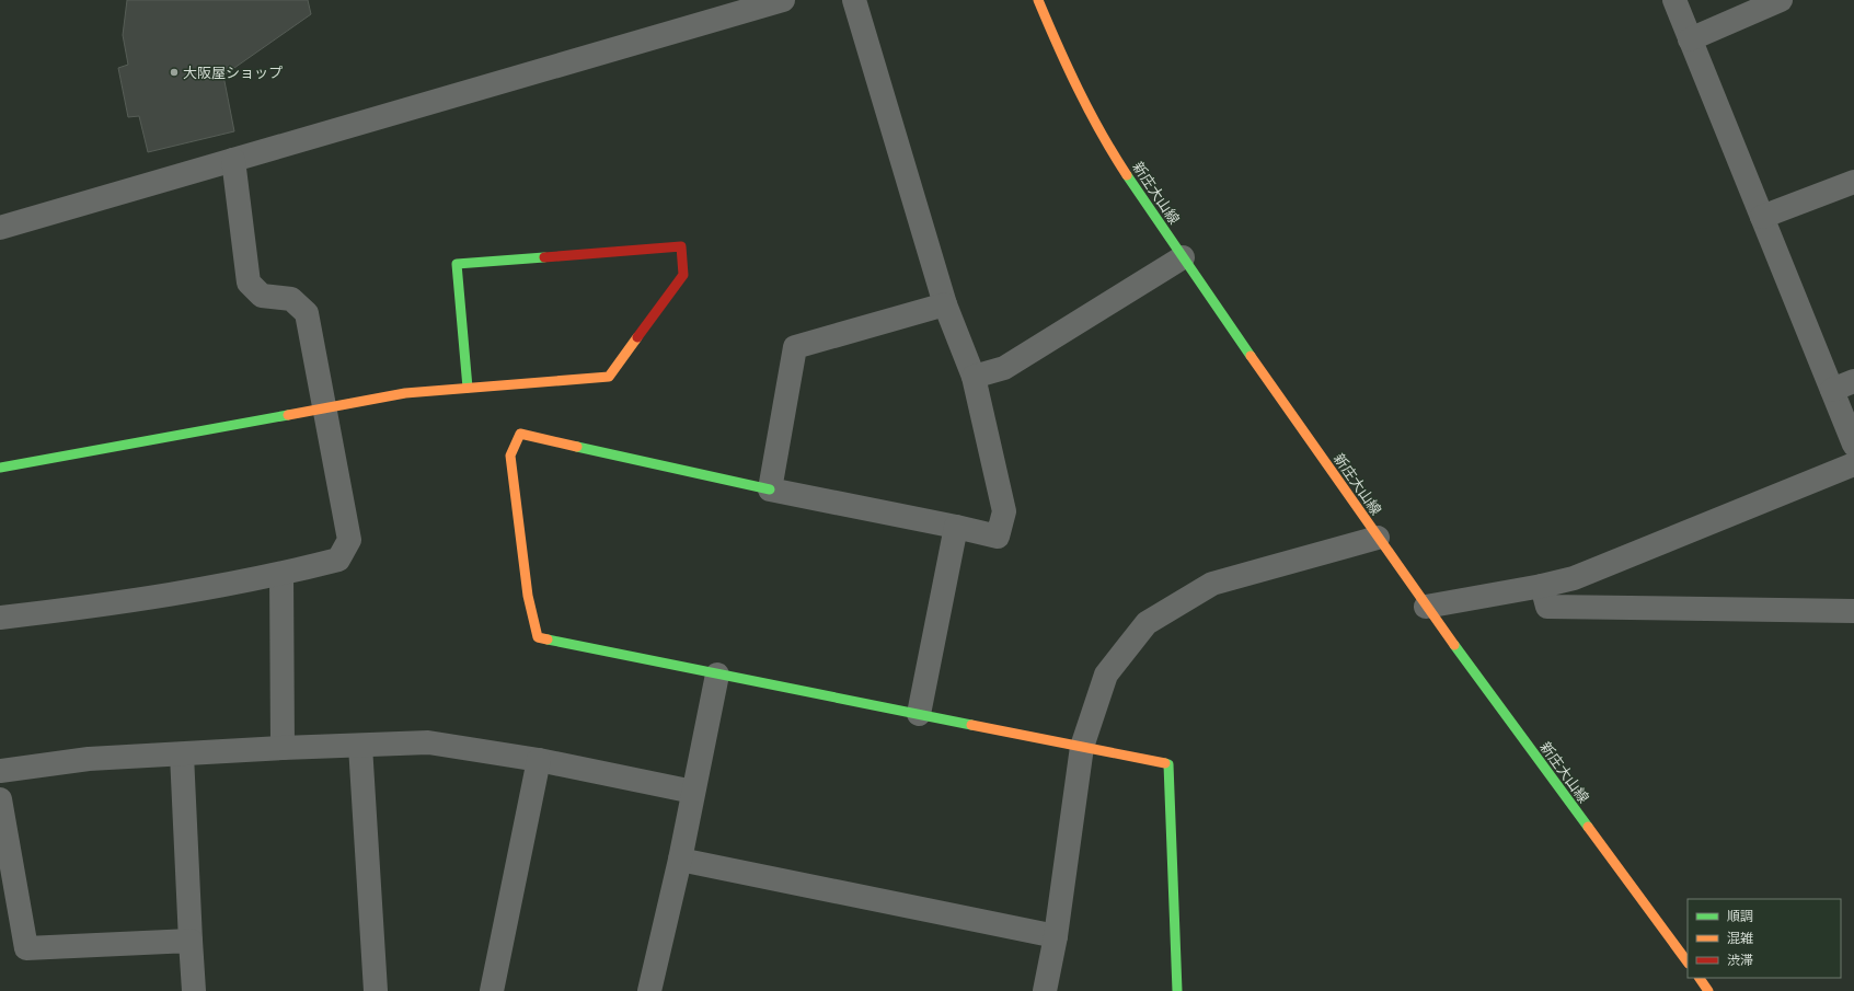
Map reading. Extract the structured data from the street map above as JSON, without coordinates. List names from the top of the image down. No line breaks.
{"streets":{"street":["新庄大山線"]},"places":["大阪屋ショップ"],"legend":["順調","混雑","渋滞"]}
